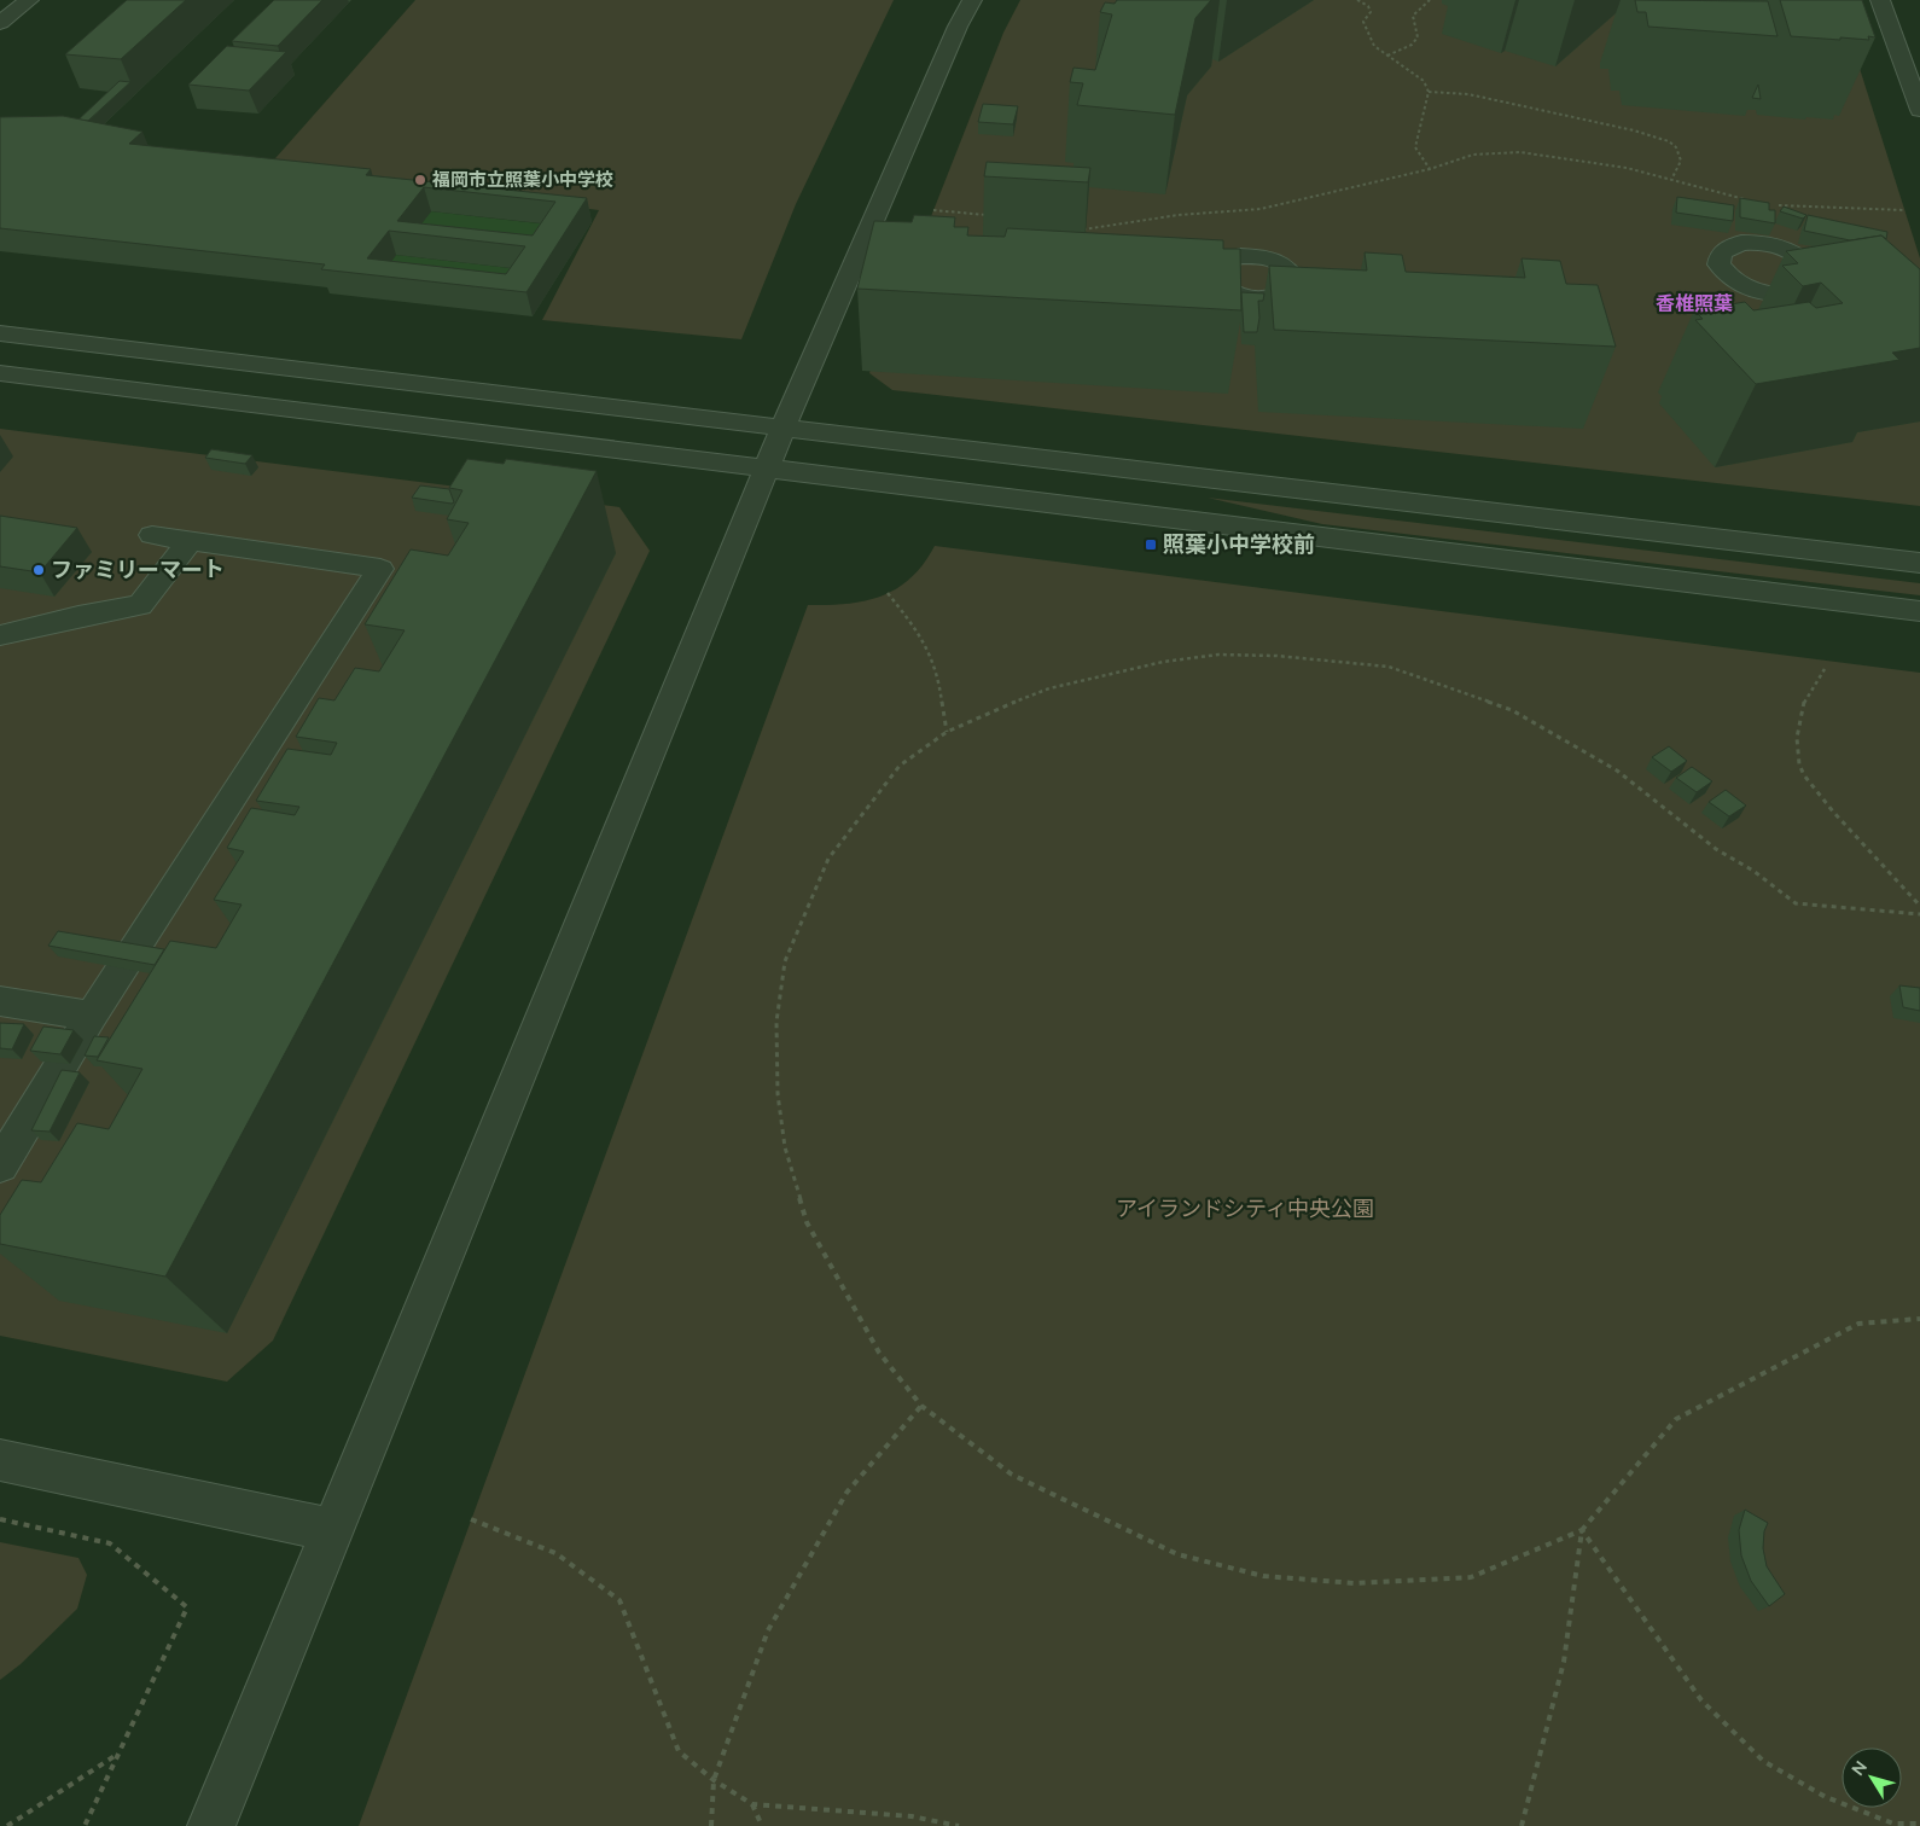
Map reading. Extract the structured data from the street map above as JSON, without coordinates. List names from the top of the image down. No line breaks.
{"districts":["香椎照葉"],"parks":["アイランドシティ中央公園"],"places":{"other":["福岡市立照葉小中学校","ファミリーマート"],"transit":["照葉小中学校前"]},"north":"top left"}
